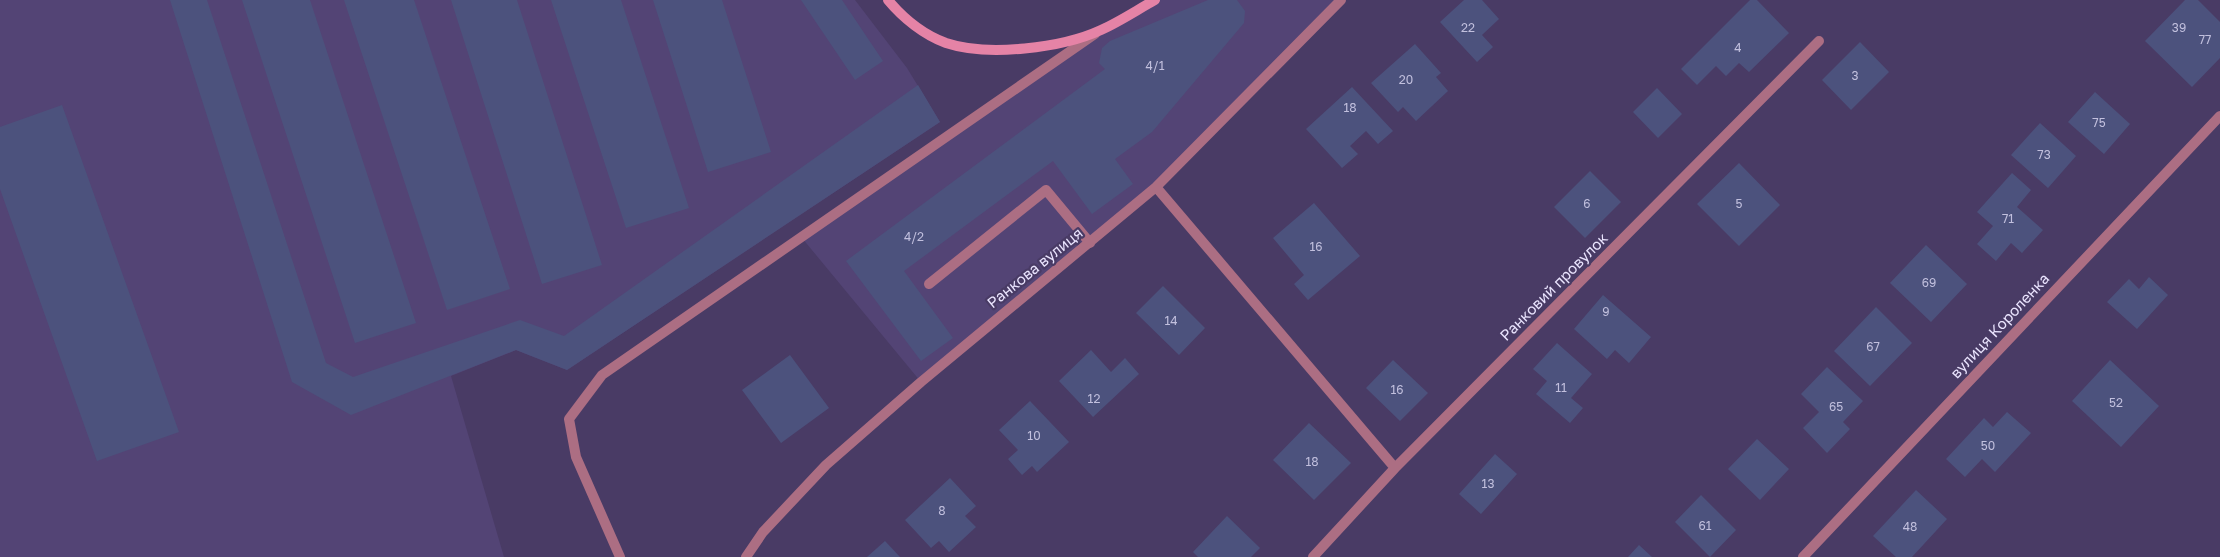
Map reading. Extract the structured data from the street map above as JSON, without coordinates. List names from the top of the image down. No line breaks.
{"streets":{"street":["Ранкова вулиця","Ранковий провулок","вулиця Короленка"]},"house_numbers":["22","39","77","4","4/1","3","20","18","75","73","6","5","71","4/2","16","69","9","14","67","11","16","12","52","65","10","50","18","13","8","61","48"]}
